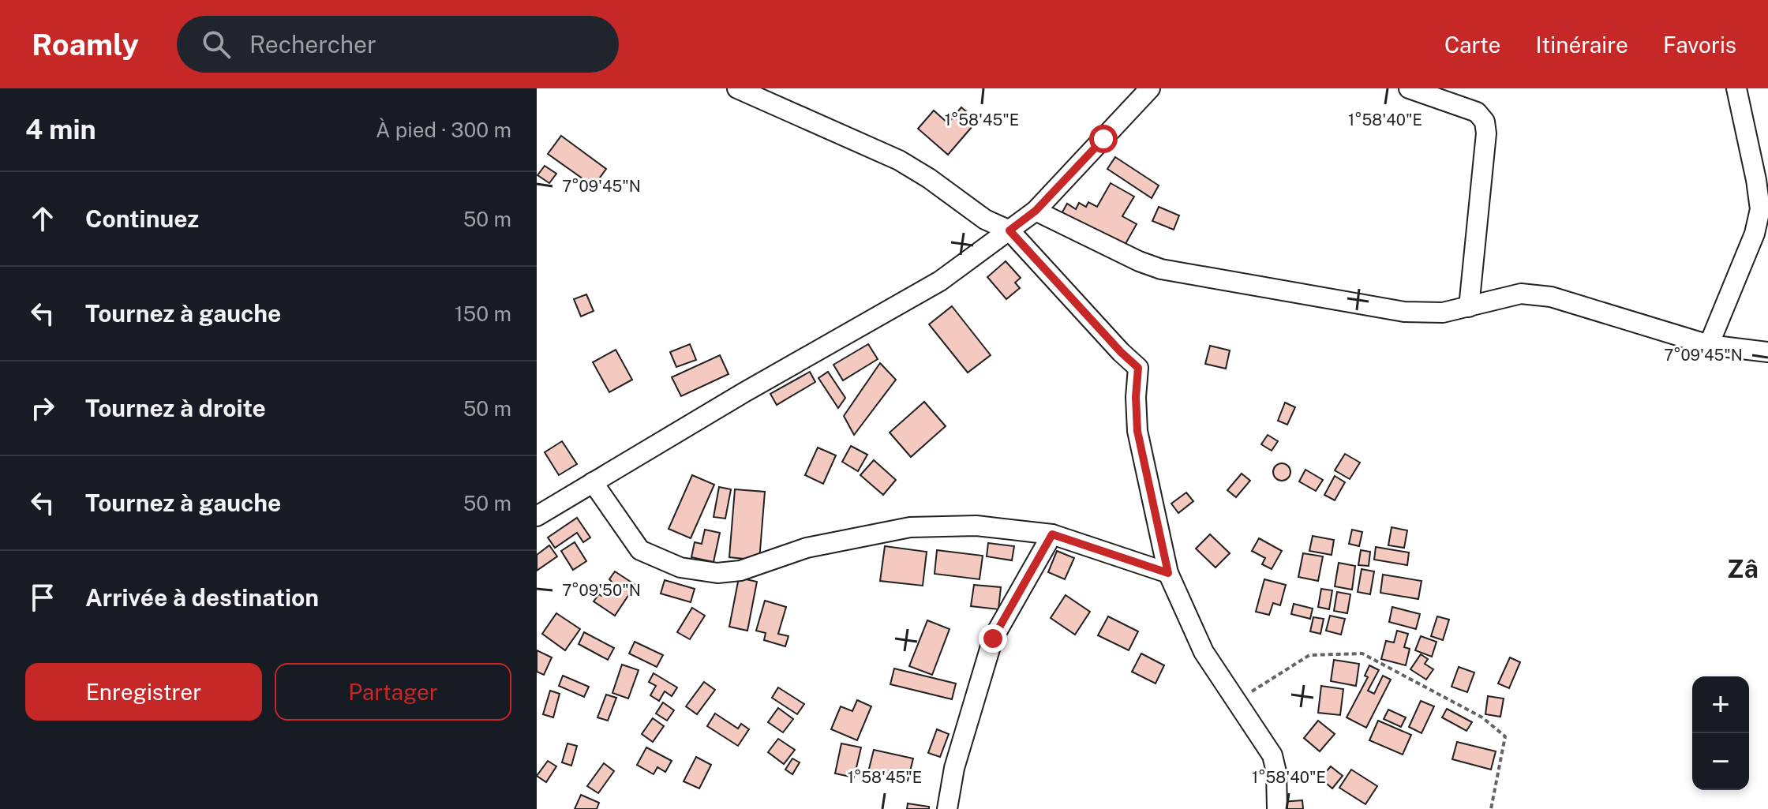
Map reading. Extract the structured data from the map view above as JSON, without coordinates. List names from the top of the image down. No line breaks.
{"districts":["Zâ"],"page":{"header":"Roamly","search":"Rechercher","nav":["Carte","Itinéraire","Favoris"],"heading":["4 min","À pied · 300 m"],"list":[["Continuez","50 m"],["Tournez à gauche","150 m"],["Tournez à droite","50 m"],["Tournez à gauche","50 m"],"Arrivée à destination"],"buttons":["Enregistrer","Partager"],"map_buttons":["+","−"]},"coordinates":["1°58'45\"E","1°58'40\"E","7°09'45\"N","7°09'50\"N"]}
